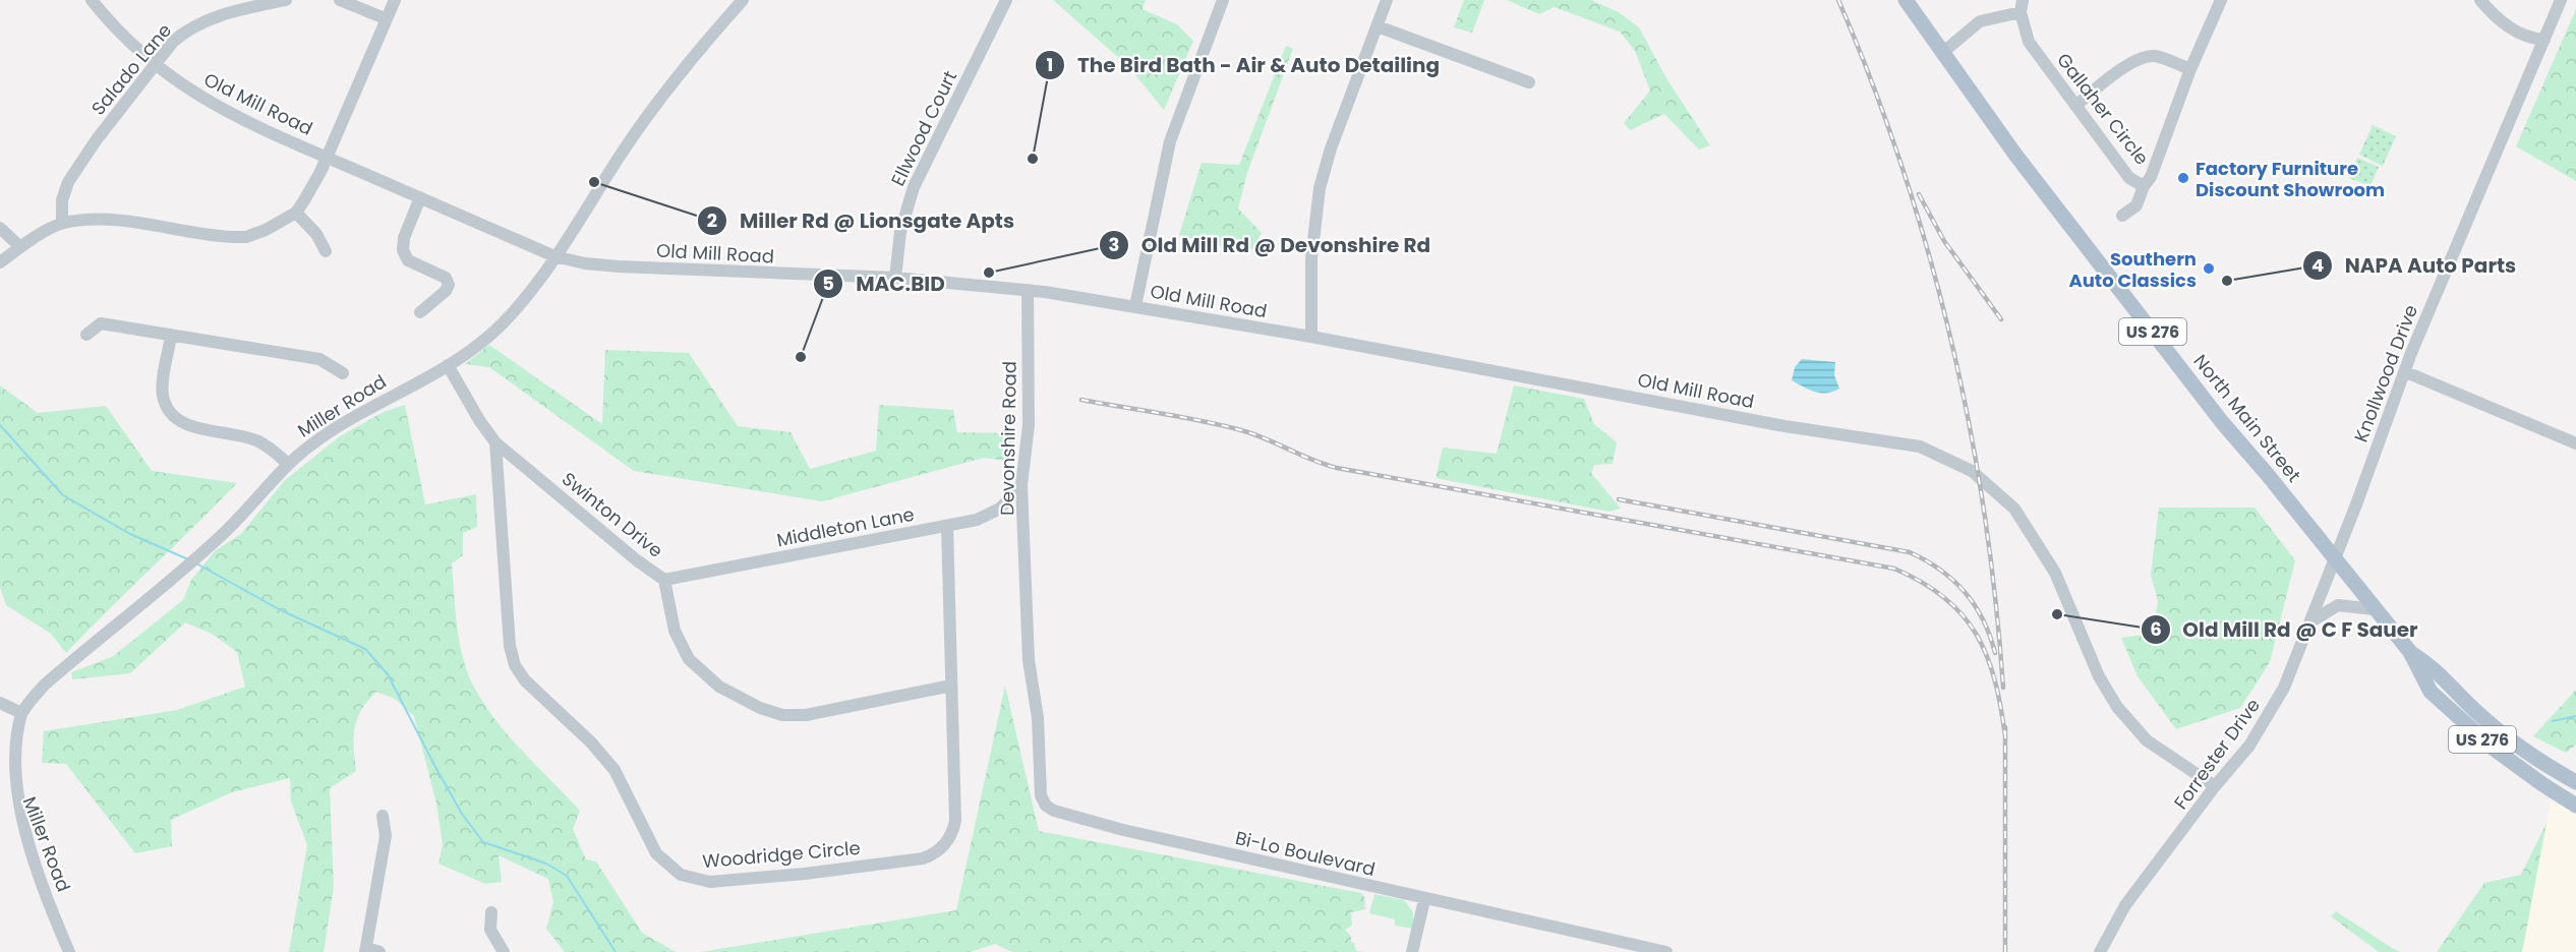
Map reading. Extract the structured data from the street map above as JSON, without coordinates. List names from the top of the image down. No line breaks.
{"streets":{"main road":["US 276","North Main Street"],"street":["Salado Lane","Old Mill Road","Gallaher Circle","Ellwood Court","Knollwood Drive","Miller Road","Devonshire Road","Swinton Drive","Middleton Lane","Forrester Drive","Bi-Lo Boulevard","Woodridge Circle"]},"crossings":[["Salado Lane","Old Mill Road"],["Old Mill Road","Ellwood Court"],["Old Mill Road","Miller Road"],["Old Mill Road","Devonshire Road"],["Old Mill Road","Forrester Drive"],["US 276","North Main Street"],["Knollwood Drive","North Main Street"],["Knollwood Drive","Forrester Drive"],["Miller Road","Swinton Drive"],["North Main Street","Forrester Drive"],["Devonshire Road","Middleton Lane"],["Devonshire Road","Bi-Lo Boulevard"],["Swinton Drive","Middleton Lane"],["Swinton Drive","Woodridge Circle"],["Middleton Lane","Woodridge Circle"]],"places":["The Bird Bath - Air & Auto Detailing","Factory Furniture Discount Showroom","Miller Rd @ Lionsgate Apts","Southern Auto Classics","Old Mill Rd @ Devonshire Rd","NAPA Auto Parts","MAC.BID","Old Mill Rd @ C F Sauer"]}
